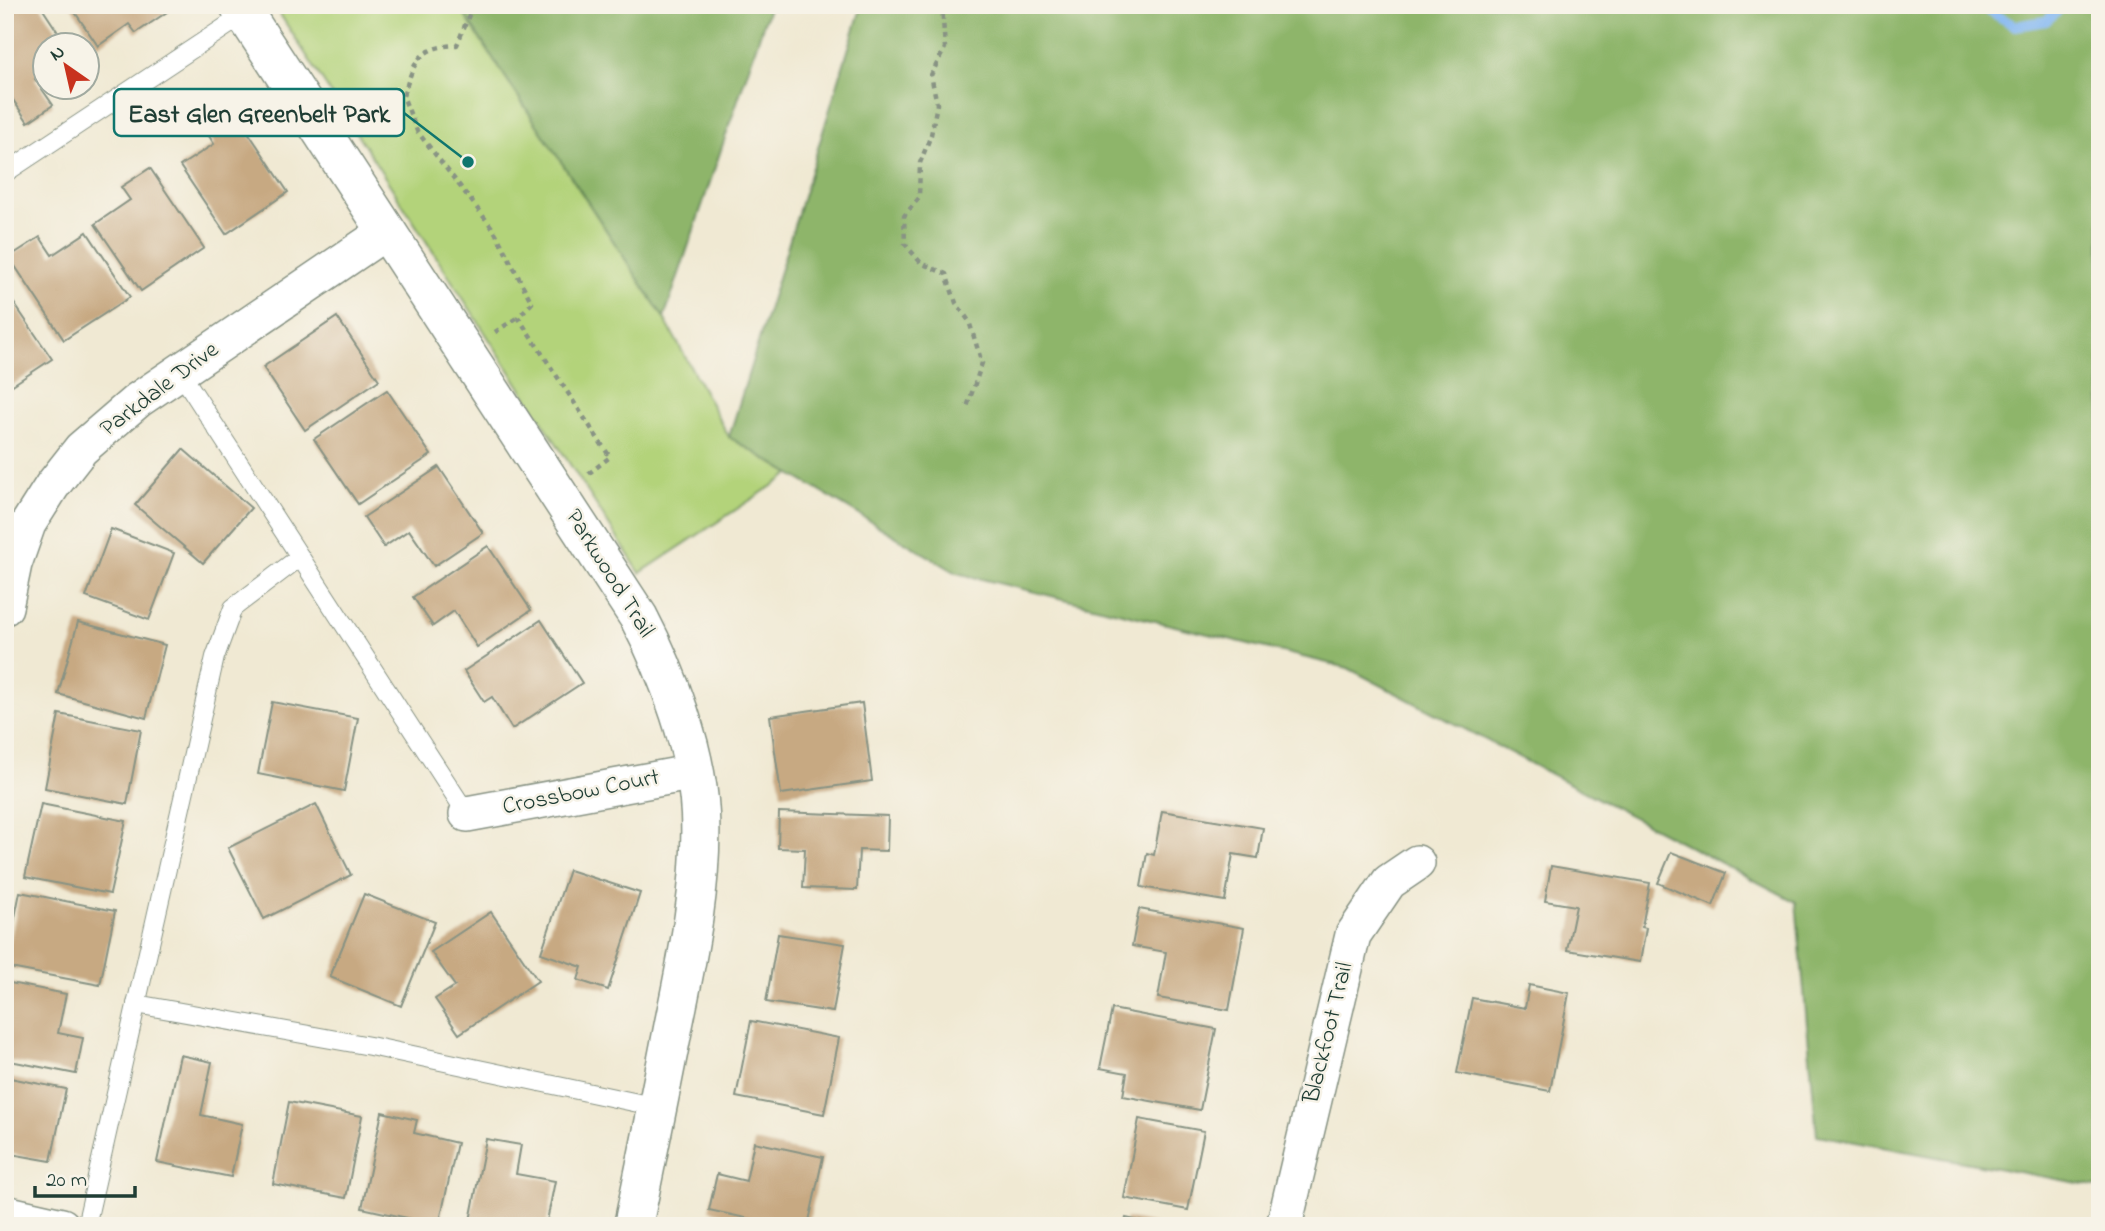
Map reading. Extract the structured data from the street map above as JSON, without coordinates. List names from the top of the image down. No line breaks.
{"streets":{"street":["Parkdale Drive","Parkwood Trail","Crossbow Court","Blackfoot Trail"]},"crossings":[["Parkdale Drive","Parkwood Trail"],["Parkwood Trail","Crossbow Court"]],"places":["East Glen Greenbelt Park"],"scale_bar":"20 m","north":"top left"}
